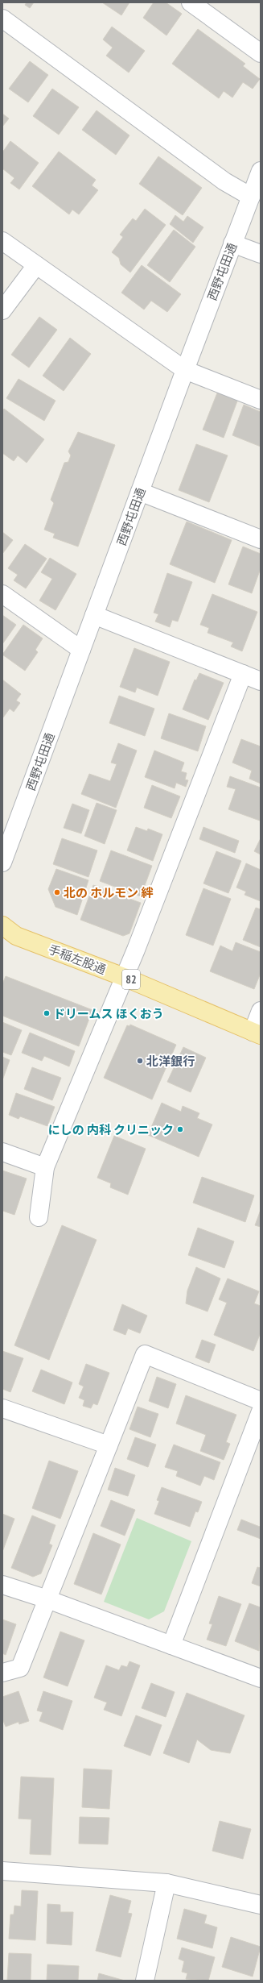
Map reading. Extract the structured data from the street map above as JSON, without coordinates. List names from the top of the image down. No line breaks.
{"streets":{"main road":["手稲左股通","82"],"street":["西野屯田通"]},"places":["北の ホルモン 絆","ドリームス ほくおう","北洋銀行","にしの 内科 クリニック"]}
